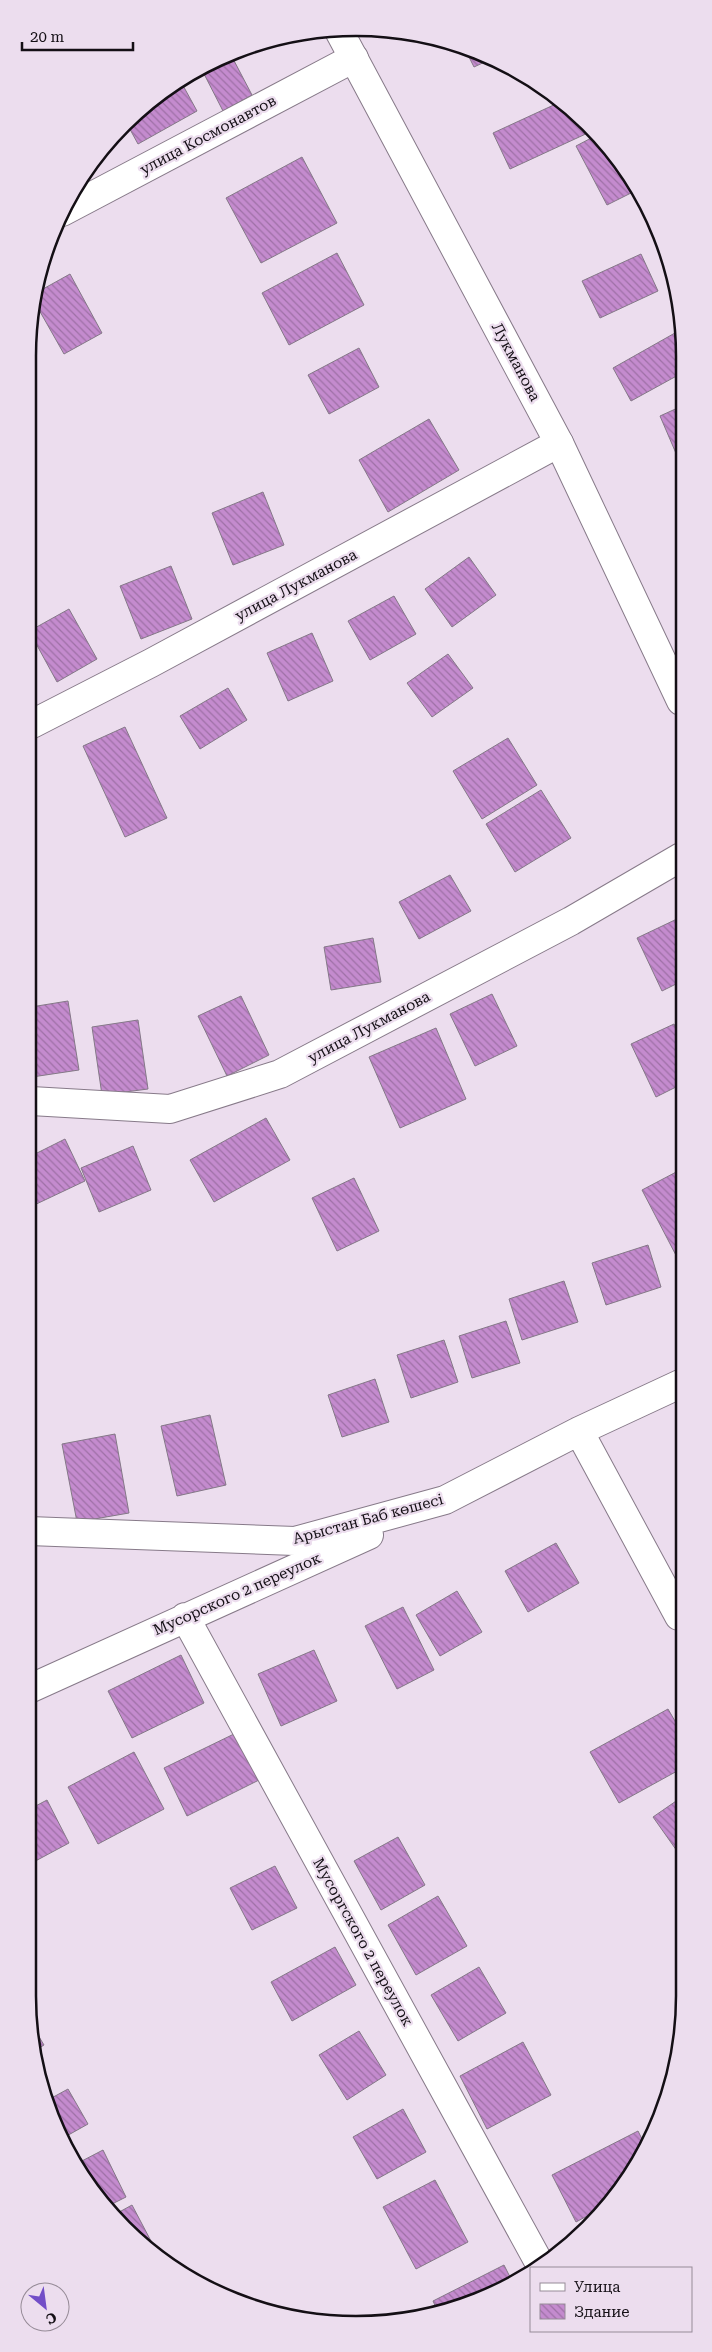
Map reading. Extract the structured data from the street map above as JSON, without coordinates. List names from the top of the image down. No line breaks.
{"streets":{"street":["улица Космонавтов","Лукманова","улица Лукманова","Арыстан Баб көшесі","Мусорского 2 переулок","Мусоргского 2 переулок"]},"crossings":[["улица Космонавтов","Лукманова"],["Лукманова","улица Лукманова"],["Арыстан Баб көшесі","Мусорского 2 переулок"],["Мусорского 2 переулок","Мусоргского 2 переулок"]],"legend":["Улица","Здание"],"scale_bar":"20 m","north":"bottom right"}
